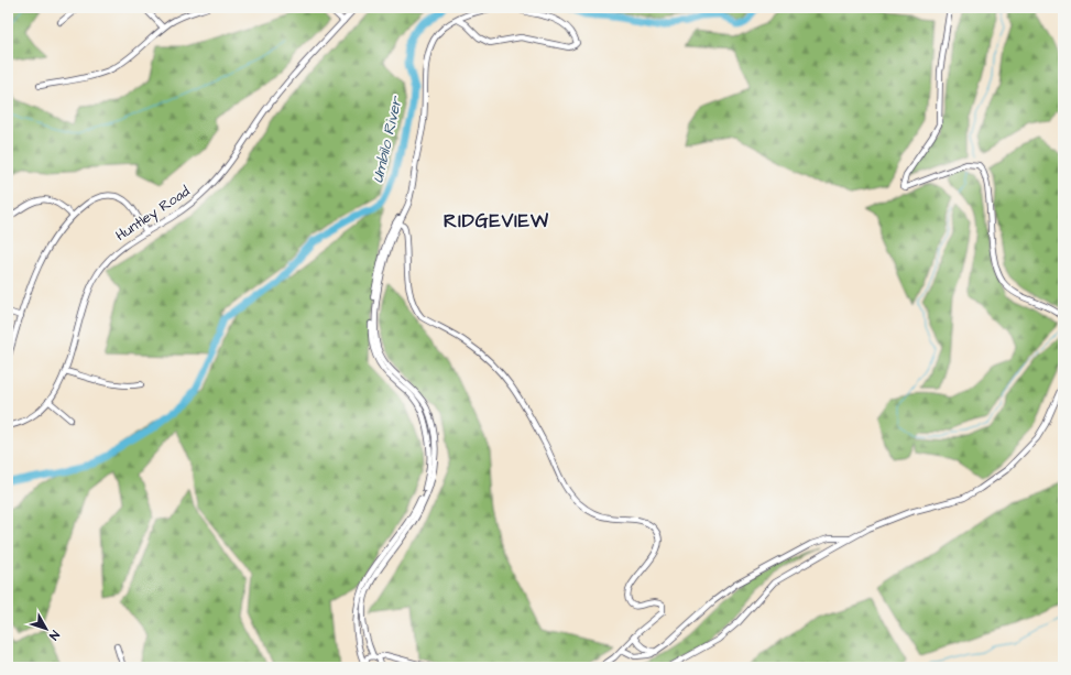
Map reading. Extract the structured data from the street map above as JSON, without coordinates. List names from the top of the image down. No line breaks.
{"streets":{"street":["Huntley Road"]},"districts":["RIDGEVIEW"],"water":["Umbilo River"],"north":"bottom right"}
